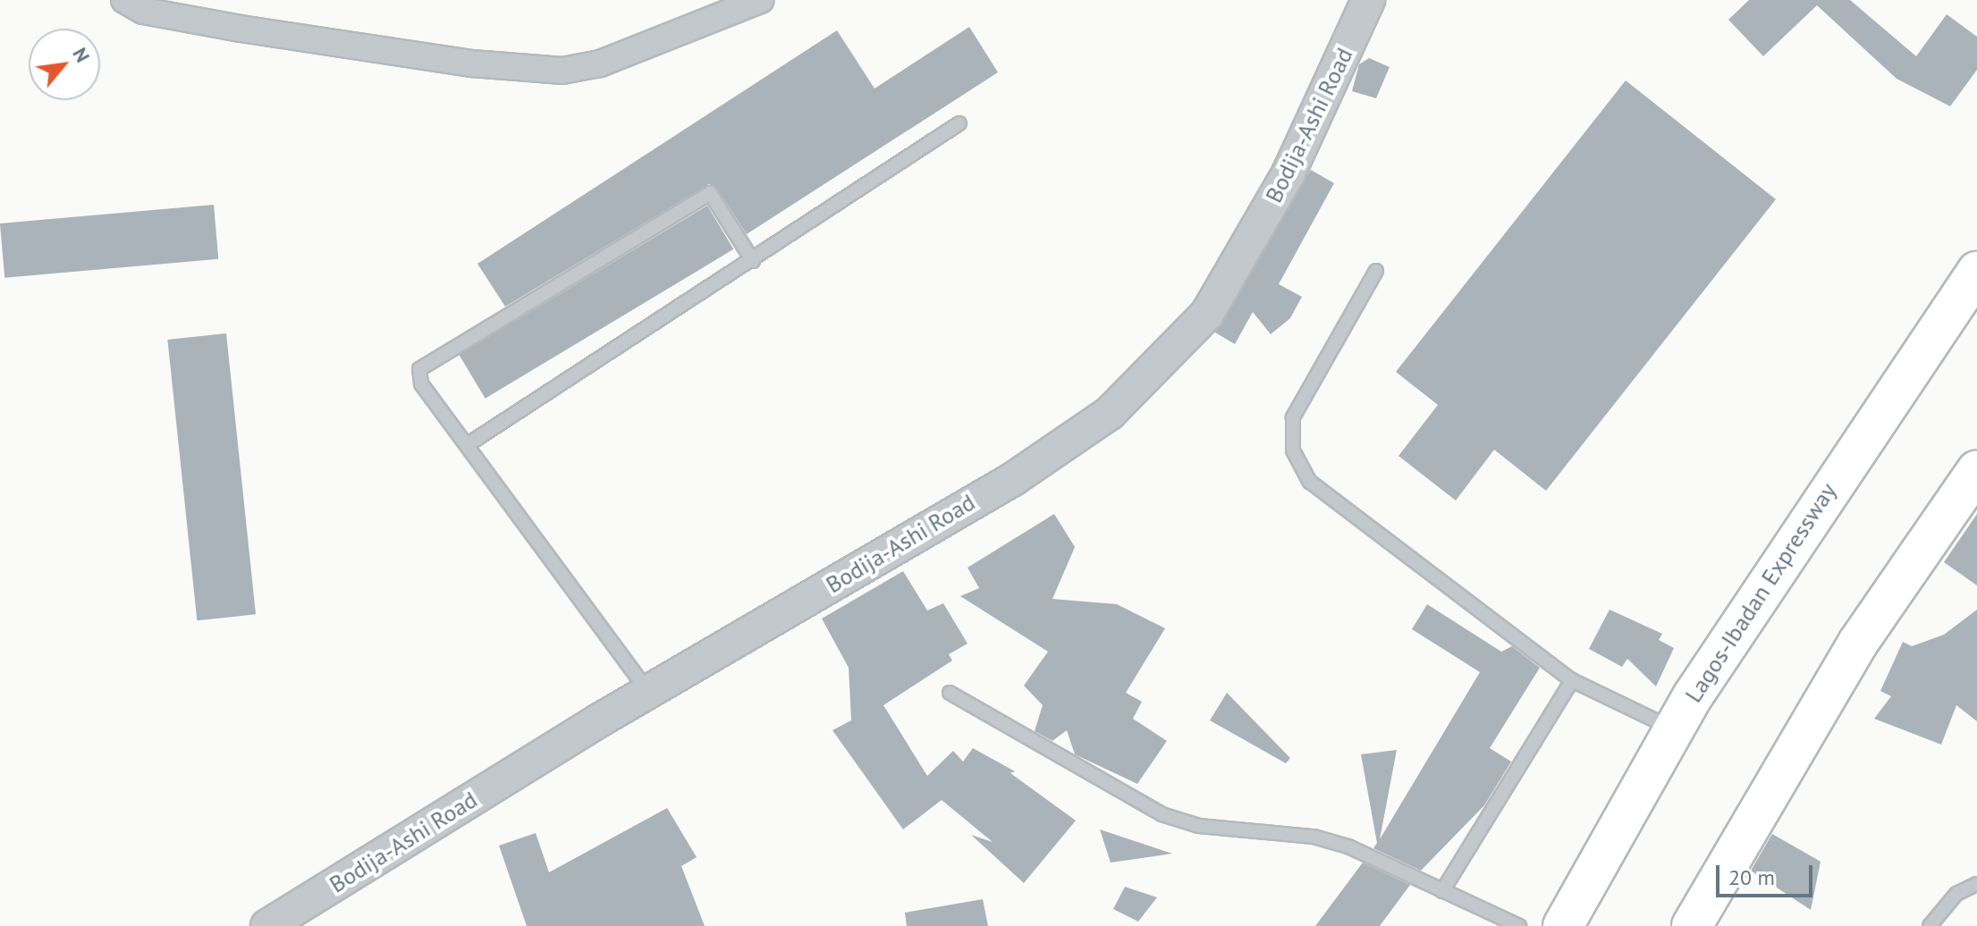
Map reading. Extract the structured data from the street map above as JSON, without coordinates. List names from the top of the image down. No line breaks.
{"streets":{"highway":["Lagos-Ibadan Expressway"],"street":["Bodija-Ashi Road"]},"scale_bar":"20 m","north":"top right"}
